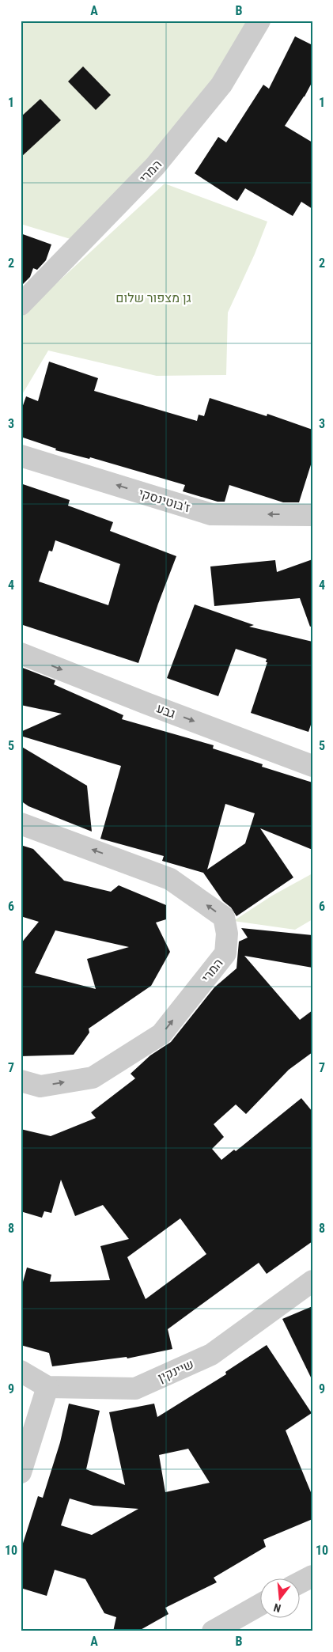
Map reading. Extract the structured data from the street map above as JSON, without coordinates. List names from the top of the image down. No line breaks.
{"streets":{"street":["המרי","ז'בוטינסקי","גבע","שיינקין"]},"one_way":["ז'בוטינסקי","גבע"],"parks":["גן מצפור שלום"],"north":"bottom","grid":{"columns":["A","B"],"rows":["1","2","3","4","5","6","7","8","9","10"]}}
